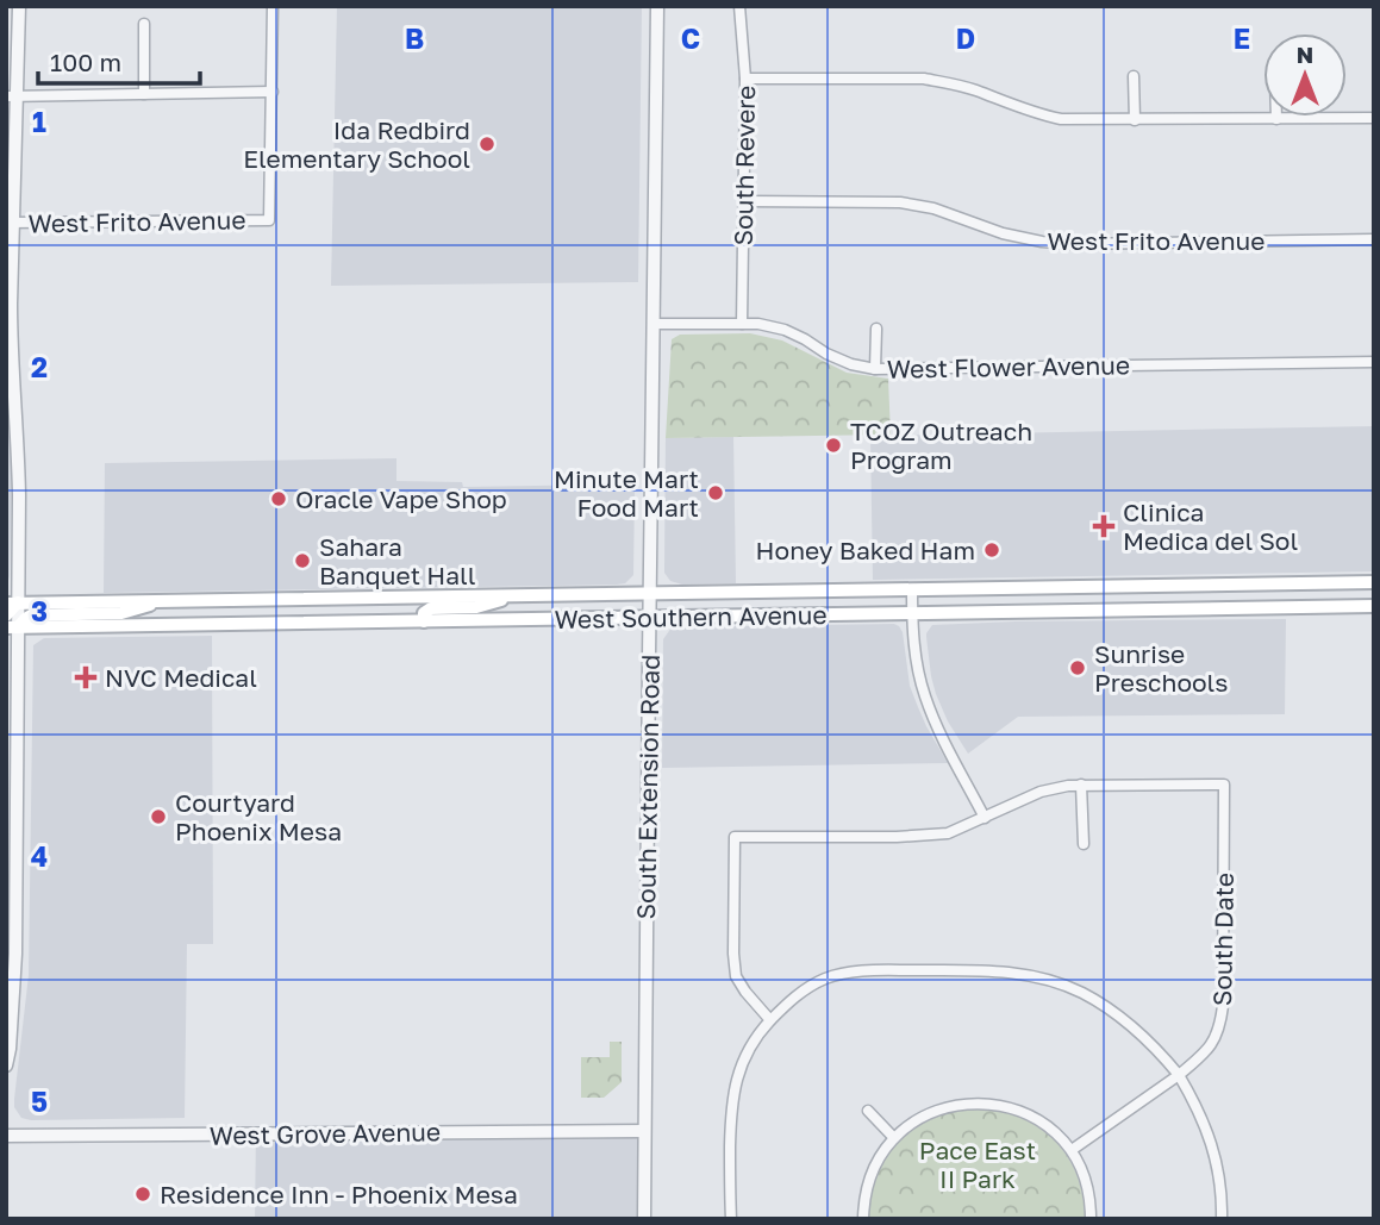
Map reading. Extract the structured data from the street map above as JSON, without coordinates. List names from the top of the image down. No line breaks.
{"streets":{"main road":["West Southern Avenue"],"street":["South Revere","West Frito Avenue","West Flower Avenue","South Extension Road","South Date","West Grove Avenue"]},"crossings":[["South Revere","West Frito Avenue"],["South Revere","West Flower Avenue"],["West Flower Avenue","South Extension Road"],["West Southern Avenue","South Extension Road"],["South Extension Road","West Grove Avenue"]],"parks":["Pace East II Park"],"places":{"other":["Ida Redbird Elementary School","TCOZ Outreach Program","Minute Mart Food Mart","Oracle Vape Shop","Honey Baked Ham","Sahara Banquet Hall","Sunrise Preschools","Courtyard Phoenix Mesa","Residence Inn - Phoenix Mesa"],"health":["Clinica Medica del Sol","NVC Medical"]},"scale_bar":"100 m","north":"top","grid":{"columns":["B","C","D","E"],"rows":["1","2","3","4","5"]}}
